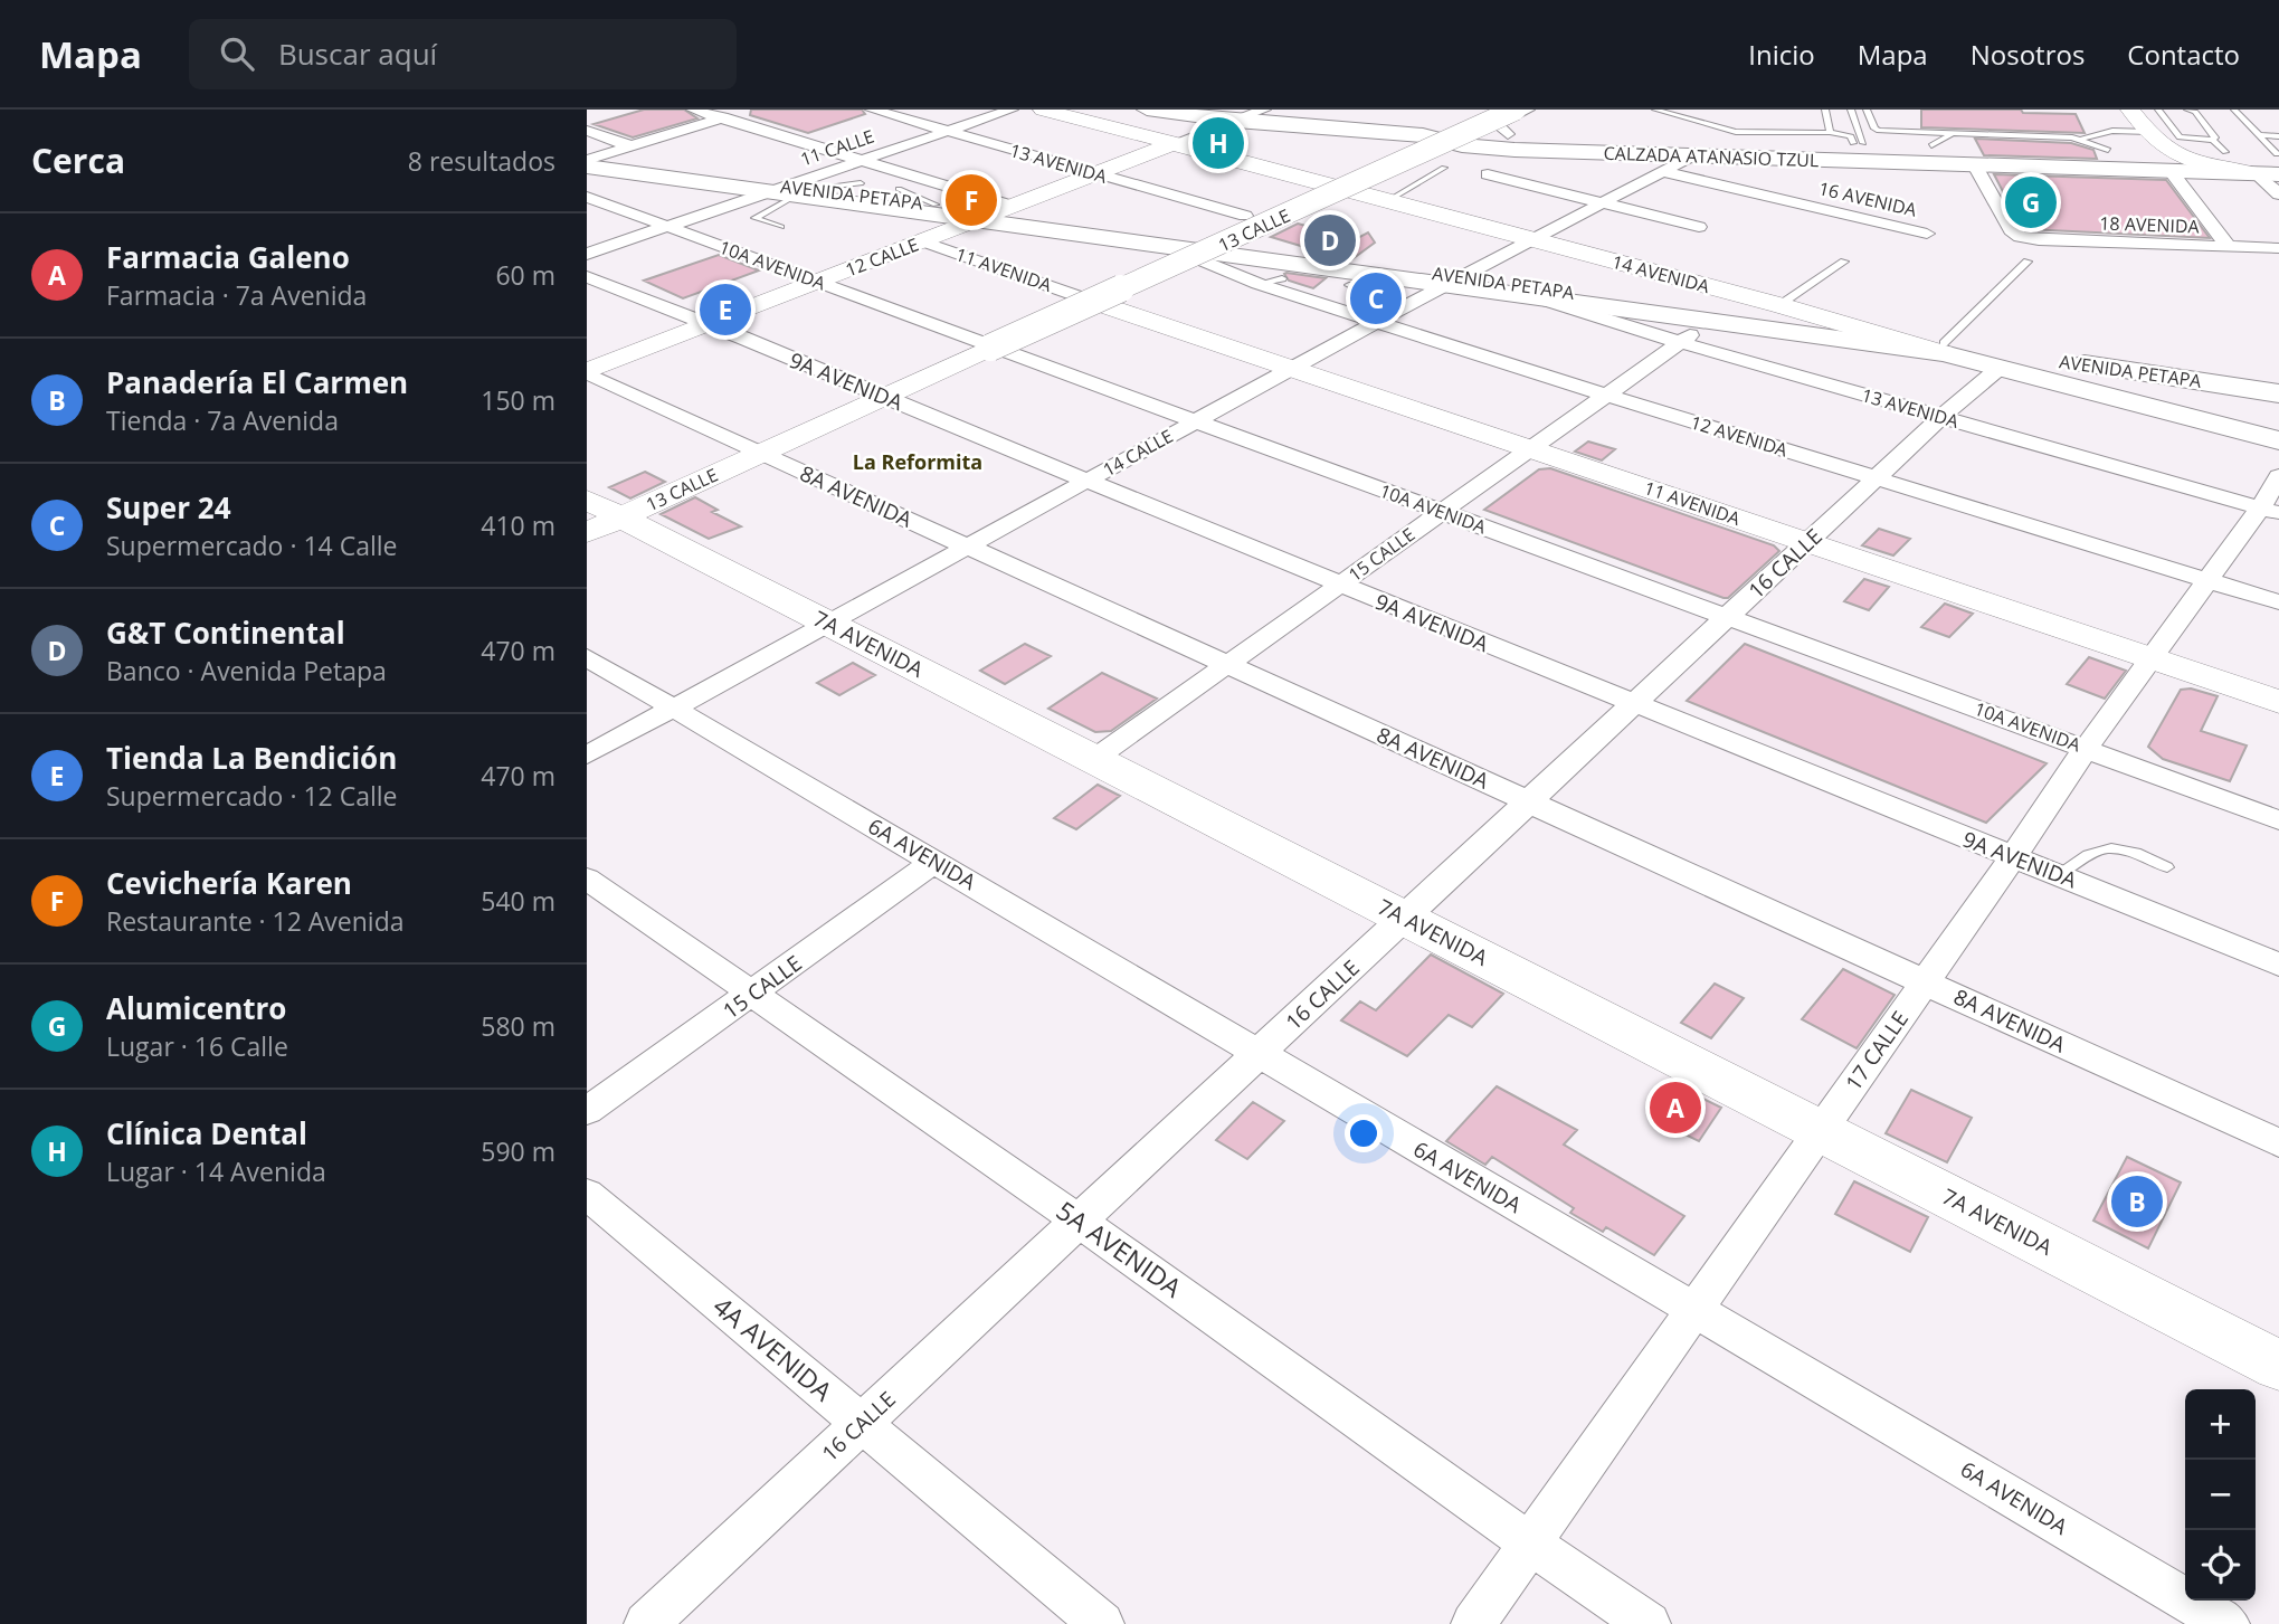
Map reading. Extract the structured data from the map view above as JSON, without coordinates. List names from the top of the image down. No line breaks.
{"streets":{"main road":["CALZADA ATANASIO TZUL","AVENIDA PETAPA","13 CALLE","12 CALLE","11 AVENIDA","14 AVENIDA","7A AVENIDA"],"street":["11 CALLE","13 AVENIDA","16 AVENIDA","18 AVENIDA","10A AVENIDA","9A AVENIDA","12 AVENIDA","14 CALLE","8A AVENIDA","15 CALLE","16 CALLE","6A AVENIDA","17 CALLE","5A AVENIDA","4A AVENIDA"]},"crossings":[["11 CALLE","13 AVENIDA"],["11 CALLE","AVENIDA PETAPA"],["11 CALLE","10A AVENIDA"],["CALZADA ATANASIO TZUL","18 AVENIDA"],["CALZADA ATANASIO TZUL","12 CALLE"],["CALZADA ATANASIO TZUL","14 CALLE"],["13 AVENIDA","AVENIDA PETAPA"],["13 AVENIDA","12 CALLE"],["13 AVENIDA","15 CALLE"],["13 AVENIDA","16 CALLE"],["13 AVENIDA","17 CALLE"],["AVENIDA PETAPA","13 CALLE"],["AVENIDA PETAPA","12 CALLE"],["AVENIDA PETAPA","14 AVENIDA"],["AVENIDA PETAPA","12 AVENIDA"],["AVENIDA PETAPA","14 CALLE"],["AVENIDA PETAPA","15 CALLE"],["16 AVENIDA","14 CALLE"],["13 CALLE","10A AVENIDA"],["13 CALLE","11 AVENIDA"],["13 CALLE","14 AVENIDA"],["13 CALLE","9A AVENIDA"],["13 CALLE","12 AVENIDA"],["13 CALLE","8A AVENIDA"],["13 CALLE","7A AVENIDA"],["12 CALLE","10A AVENIDA"],["12 CALLE","11 AVENIDA"],["12 CALLE","14 AVENIDA"],["12 CALLE","9A AVENIDA"],["12 CALLE","8A AVENIDA"],["10A AVENIDA","14 CALLE"],["10A AVENIDA","15 CALLE"],["10A AVENIDA","16 CALLE"],["10A AVENIDA","17 CALLE"],["11 AVENIDA","14 CALLE"],["11 AVENIDA","15 CALLE"],["11 AVENIDA","16 CALLE"],["11 AVENIDA","17 CALLE"],["14 AVENIDA","14 CALLE"],["9A AVENIDA","14 CALLE"],["9A AVENIDA","15 CALLE"],["9A AVENIDA","16 CALLE"],["9A AVENIDA","17 CALLE"],["12 AVENIDA","14 CALLE"],["12 AVENIDA","15 CALLE"],["12 AVENIDA","16 CALLE"],["12 AVENIDA","17 CALLE"],["14 CALLE","8A AVENIDA"],["14 CALLE","7A AVENIDA"],["14 CALLE","6A AVENIDA"],["8A AVENIDA","15 CALLE"],["8A AVENIDA","16 CALLE"],["8A AVENIDA","17 CALLE"],["15 CALLE","7A AVENIDA"],["15 CALLE","6A AVENIDA"],["15 CALLE","5A AVENIDA"],["16 CALLE","7A AVENIDA"],["16 CALLE","6A AVENIDA"],["16 CALLE","5A AVENIDA"],["16 CALLE","4A AVENIDA"],["7A AVENIDA","17 CALLE"],["6A AVENIDA","17 CALLE"],["17 CALLE","5A AVENIDA"]],"districts":["La Reformita"],"page":{"header":"Mapa","search":"Buscar aquí","nav":["Inicio","Mapa","Nosotros","Contacto"],"heading":["Cerca","8 resultados"],"pins":["H","F","G","D","C","E","A","B"],"list":[{"mark":"A","name":"Farmacia Galeno","note":"Farmacia · 7a Avenida","value":"60 m"},{"mark":"B","name":"Panadería El Carmen","note":"Tienda · 7a Avenida","value":"150 m"},{"mark":"C","name":"Super 24","note":"Supermercado · 14 Calle","value":"410 m"},{"mark":"D","name":"G&T Continental","note":"Banco · Avenida Petapa","value":"470 m"},{"mark":"E","name":"Tienda La Bendición","note":"Supermercado · 12 Calle","value":"470 m"},{"mark":"F","name":"Cevichería Karen","note":"Restaurante · 12 Avenida","value":"540 m"},{"mark":"G","name":"Alumicentro","note":"Lugar · 16 Calle","value":"580 m"},{"mark":"H","name":"Clínica Dental","note":"Lugar · 14 Avenida","value":"590 m"}],"map_buttons":["+","−"]}}
